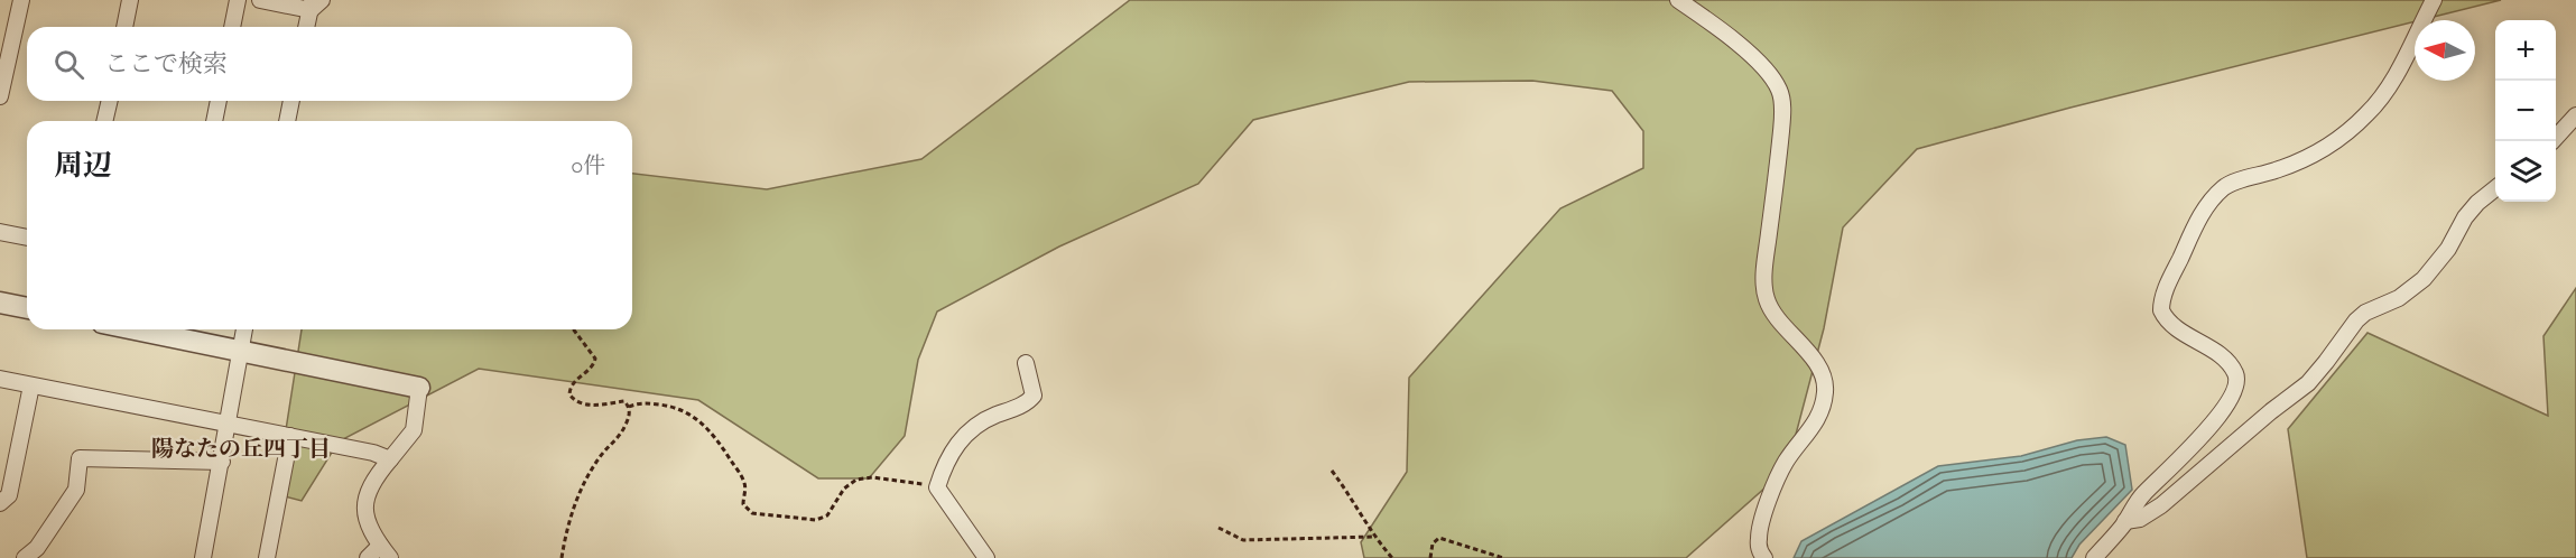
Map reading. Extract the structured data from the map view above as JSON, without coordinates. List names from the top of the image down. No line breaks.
{"districts":["陽なたの丘四丁目"],"north":"left","page":{"map_buttons":["+","−"],"search":"ここで検索","heading":["周辺","0件"]}}
